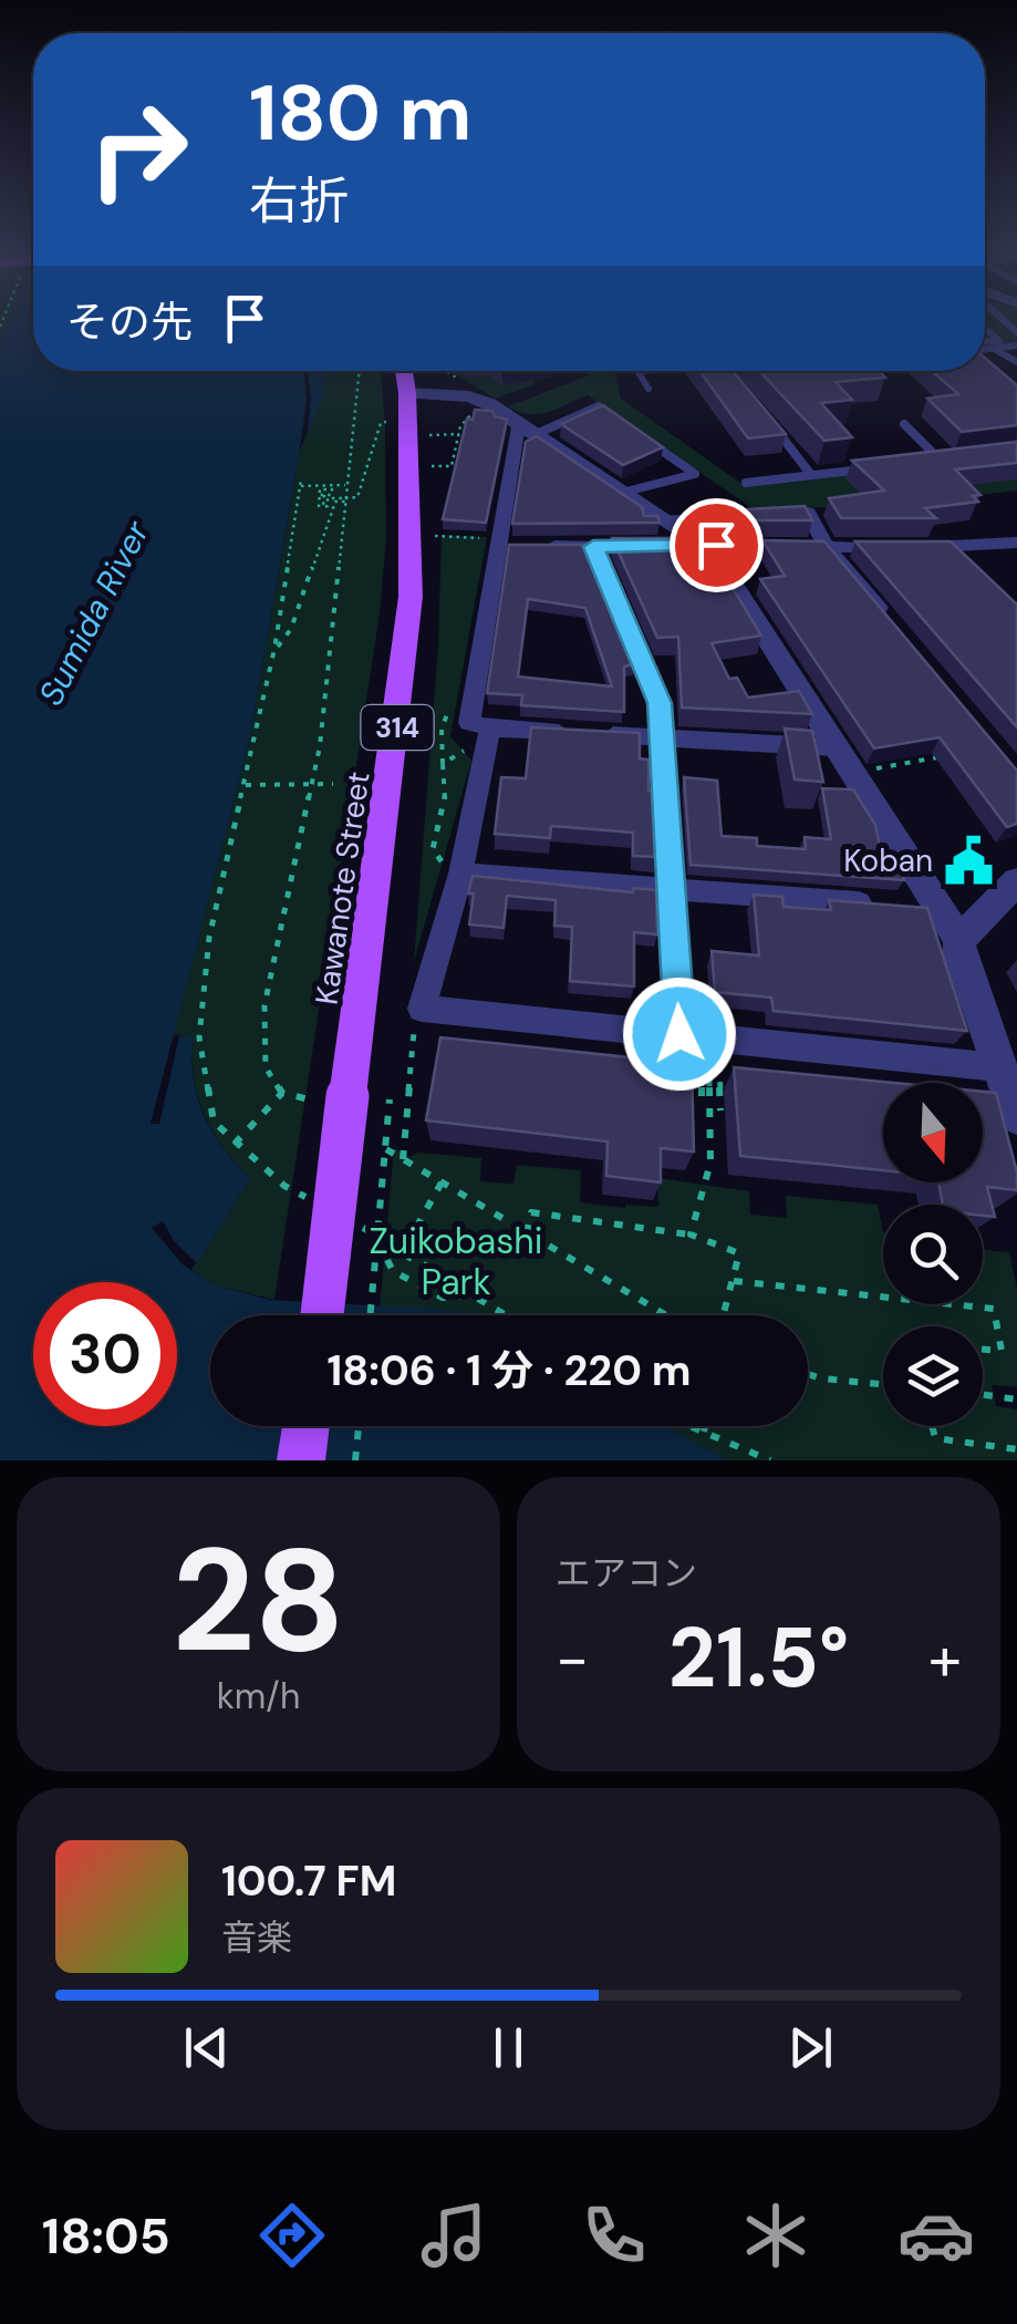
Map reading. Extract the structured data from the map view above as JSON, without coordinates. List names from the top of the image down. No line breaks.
{"streets":{"main road":["314","Kawanote Street"]},"crossings":[["314","Kawanote Street"]],"water":["Sumida River"],"parks":["Zuikobashi Park"],"places":{"public building":["Koban"]},"north":"bottom","page":{"turn":["180 m","右折"],"then":"その先","limit":"30","trip":"18:06 · 1 分 · 220 m","tile":[["28","km/h"],"エアコン"],"heat":["−","21.5°","+"],"song":["100.7 FM","音楽"],"tabs":"18:05"}}
